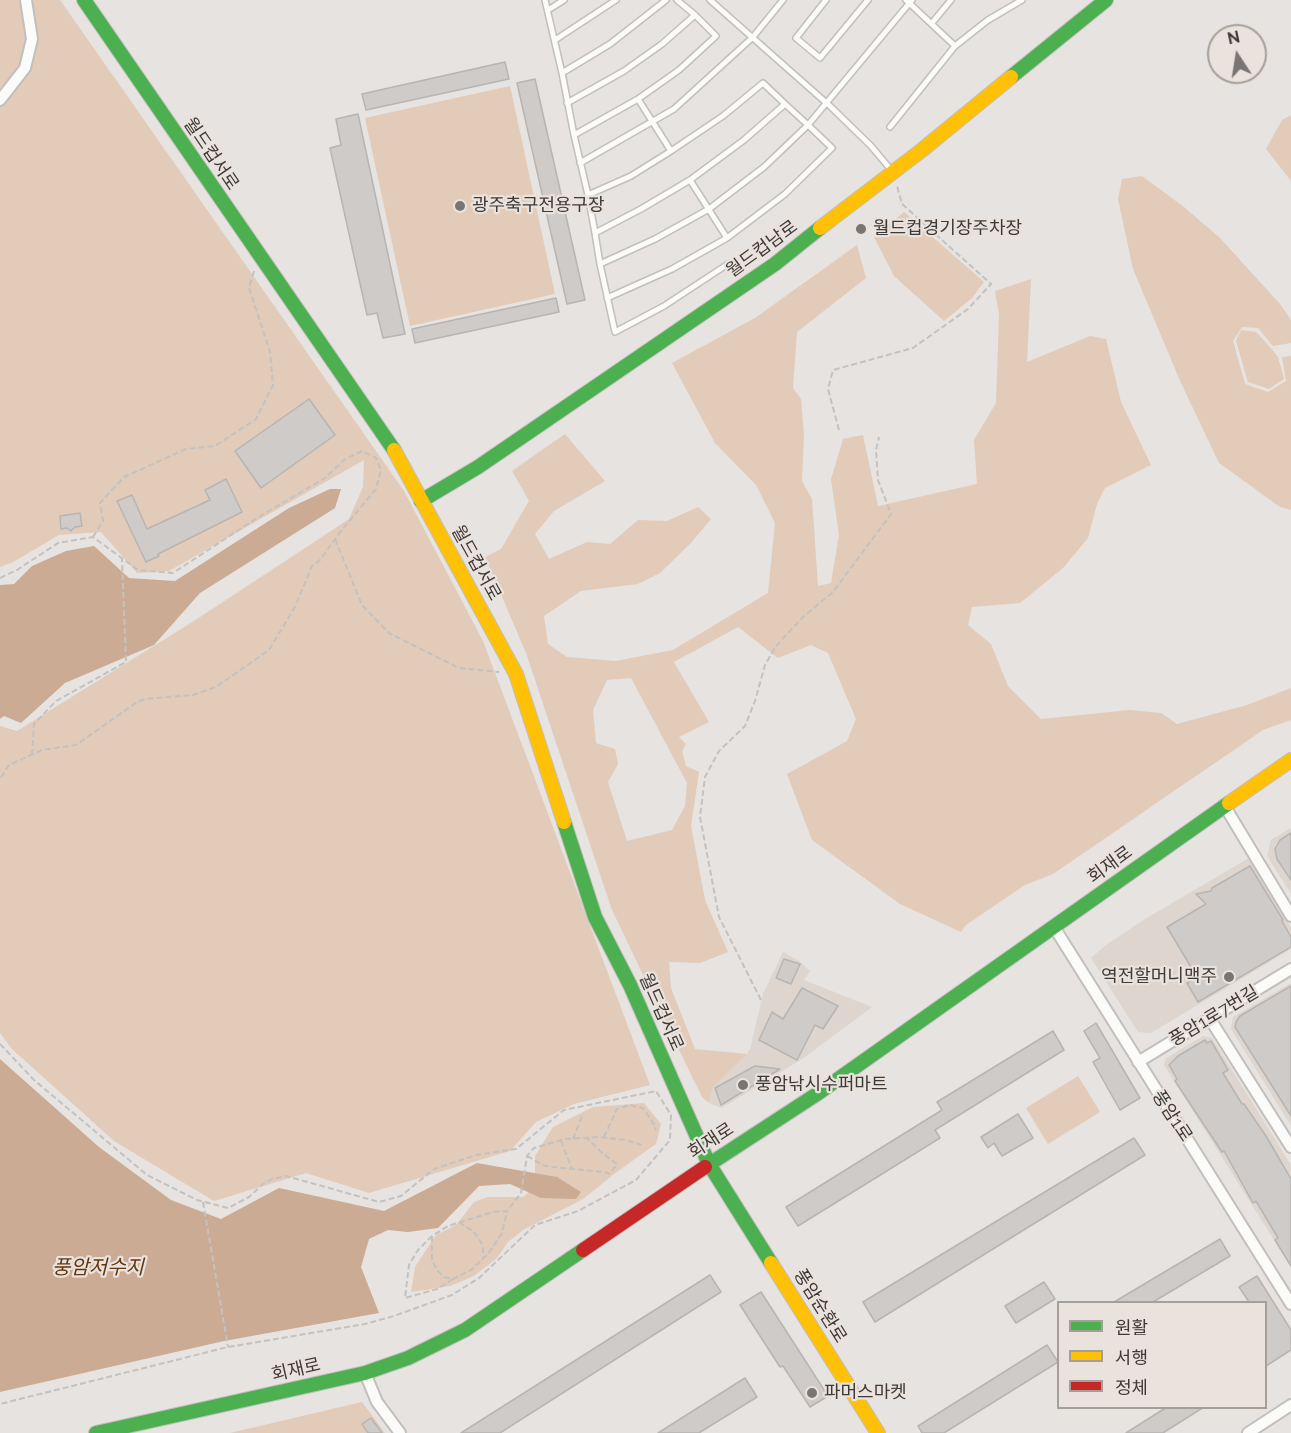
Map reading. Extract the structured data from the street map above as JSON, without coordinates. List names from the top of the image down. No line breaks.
{"streets":{"street":["월드컵서로","월드컵남로","회재로","풍암1로7번길","풍암1로","풍암순환로"]},"crossings":[["월드컵서로","월드컵남로"],["월드컵서로","회재로"],["월드컵서로","풍암순환로"],["회재로","풍암1로"],["풍암1로7번길","풍암1로"]],"water":["풍암저수지"],"places":["광주축구전용구장","월드컵경기장주차장","역전할머니맥주","풍암낚시수퍼마트","파머스마켓"],"legend":["원활","서행","정체"],"north":"top"}
